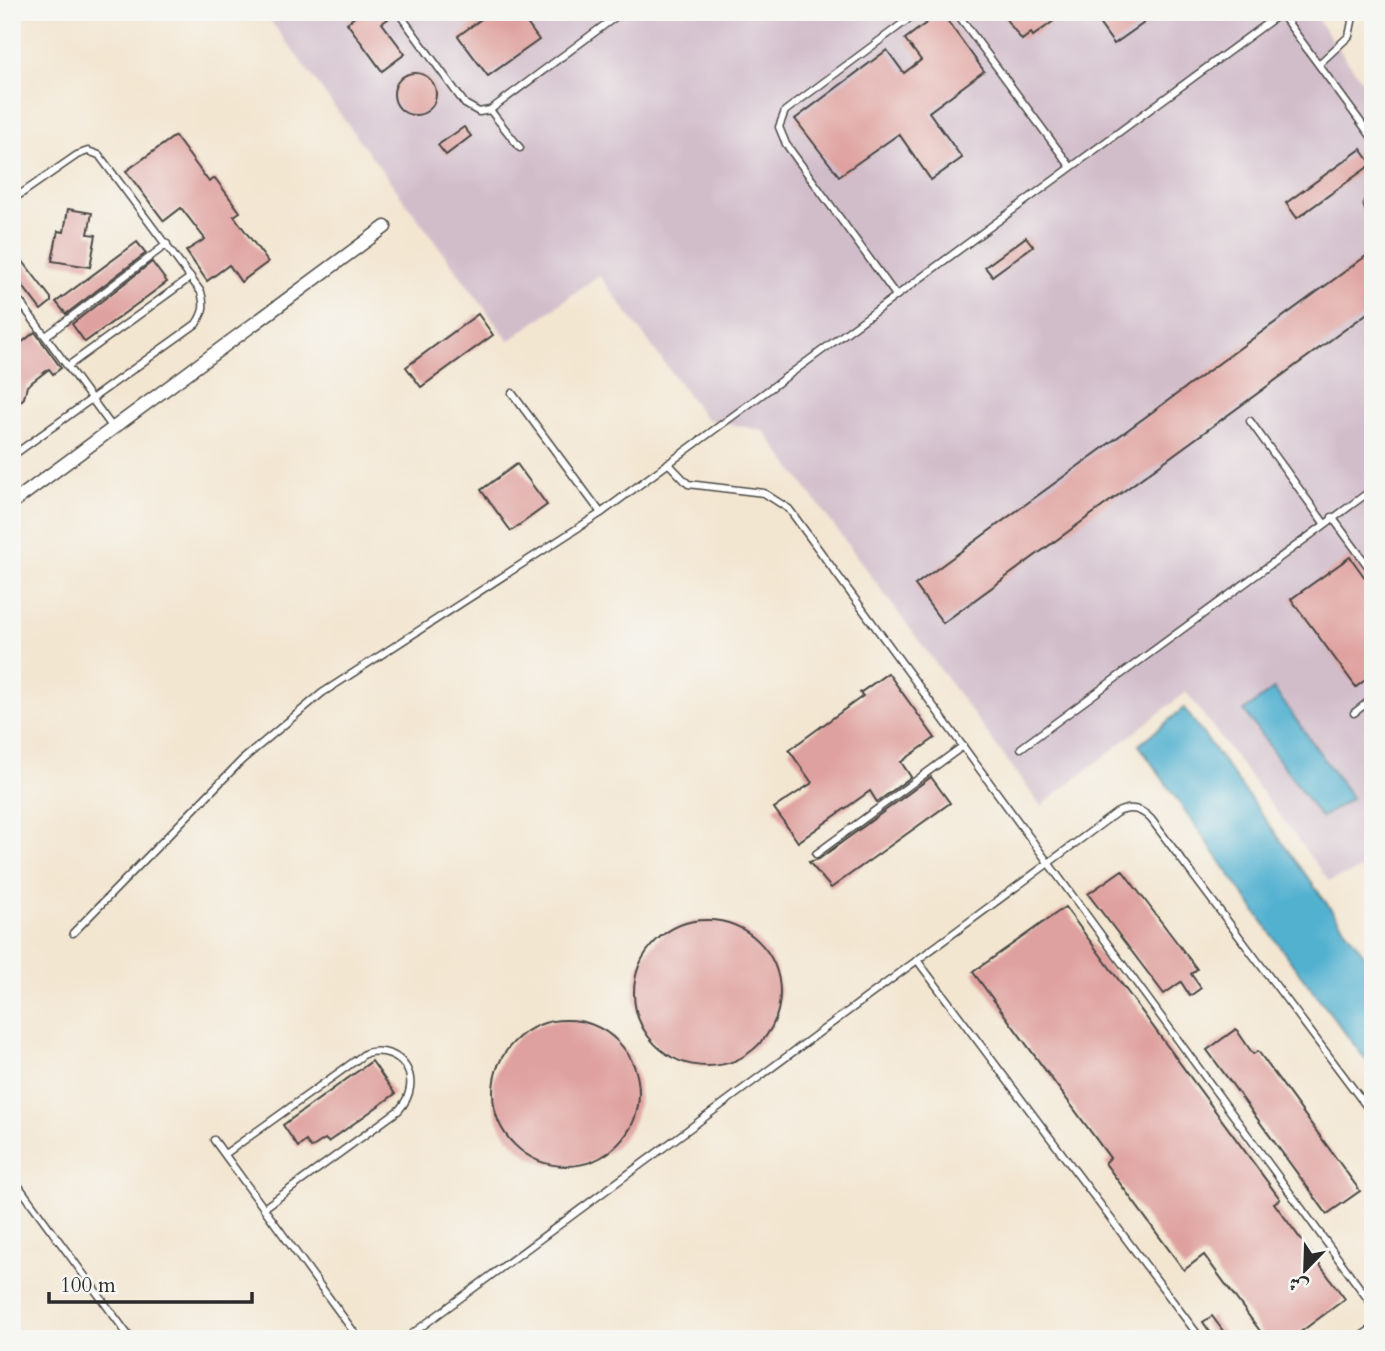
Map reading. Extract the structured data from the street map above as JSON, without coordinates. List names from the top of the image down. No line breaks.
{"scale_bar":"100 m","north":"bottom left"}
